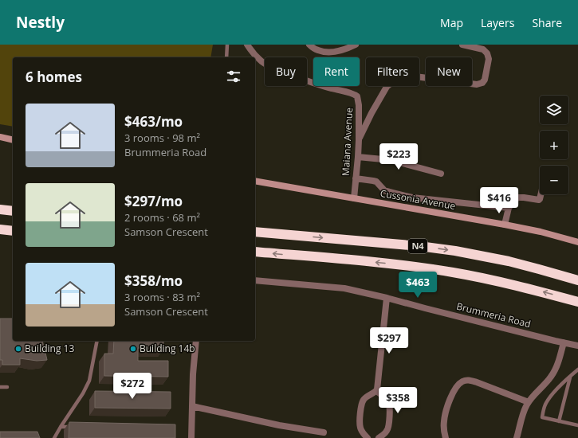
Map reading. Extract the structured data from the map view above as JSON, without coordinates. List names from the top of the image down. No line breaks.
{"streets":{"highway":["N4"],"main road":["Cussonia Avenue"],"street":["Maiana Avenue","Brummeria Road"]},"crossings":[["Maiana Avenue","Cussonia Avenue"]],"places":["Building 13","Building 14b"],"page":{"header":"Nestly","nav":["Map","Layers","Share"],"chip":["Buy","Rent","Filters","New"],"heading":"6 homes","map_buttons":["+","−"],"list":[{"name":"$463/mo","note":"3 rooms · 98 m² · Brummeria Road"},{"name":"$297/mo","note":"2 rooms · 68 m² · Samson Crescent"},{"name":"$358/mo","note":"3 rooms · 83 m² · Samson Crescent"}],"price":["$223","$416","$463","$297","$272","$358"]}}
